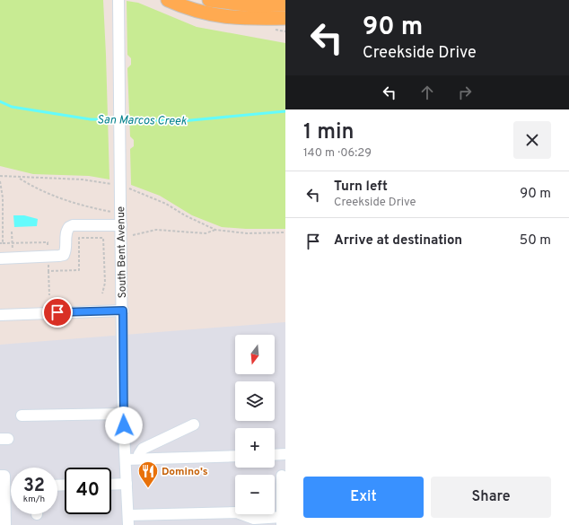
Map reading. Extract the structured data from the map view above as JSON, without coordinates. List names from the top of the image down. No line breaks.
{"streets":{"street":["South Bent Avenue"]},"water":["San Marcos Creek"],"places":{"restaurant":["Domino's"]},"north":"bottom","page":{"turn":["90 m","Creekside Drive"],"heading":["1 min","140 m · 06:29"],"list":[{"name":"Turn left","note":"Creekside Drive","value":"90 m"},{"name":"Arrive at destination","value":"50 m"}],"map_buttons":["+","−"],"speed":"32 km/h","limit":"40","buttons":["Exit","Share"]}}
